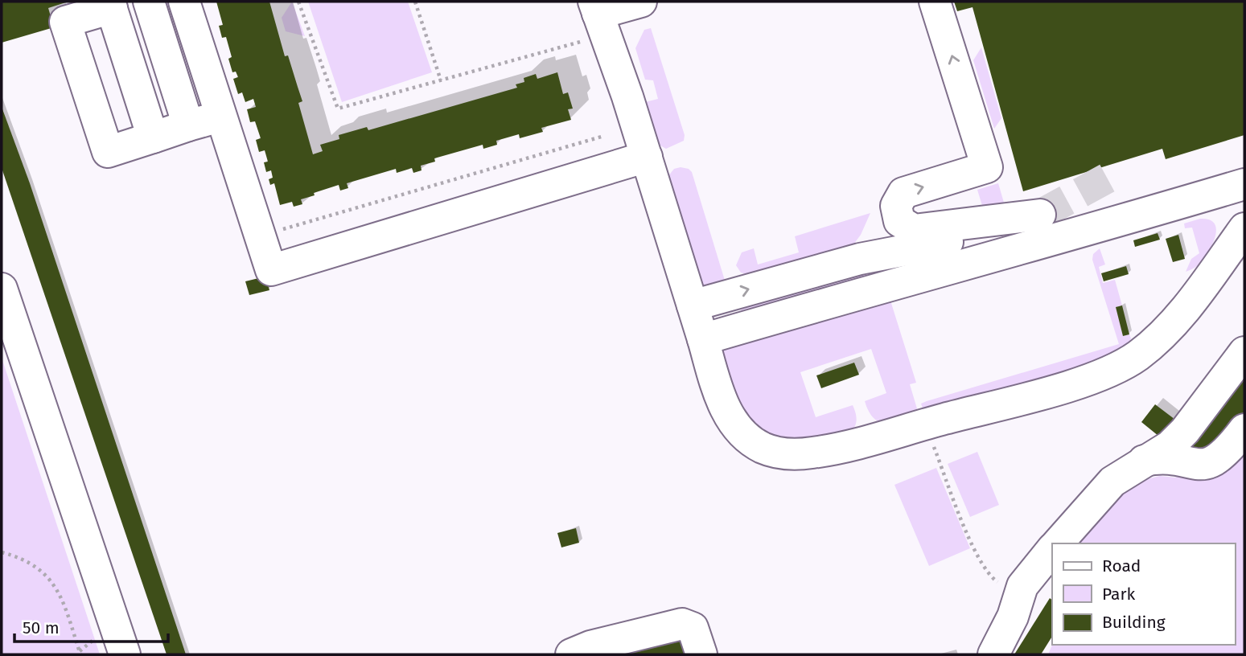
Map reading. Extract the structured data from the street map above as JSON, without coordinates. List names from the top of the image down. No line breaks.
{"legend":["Road","Park","Building"],"scale_bar":"50 m"}
